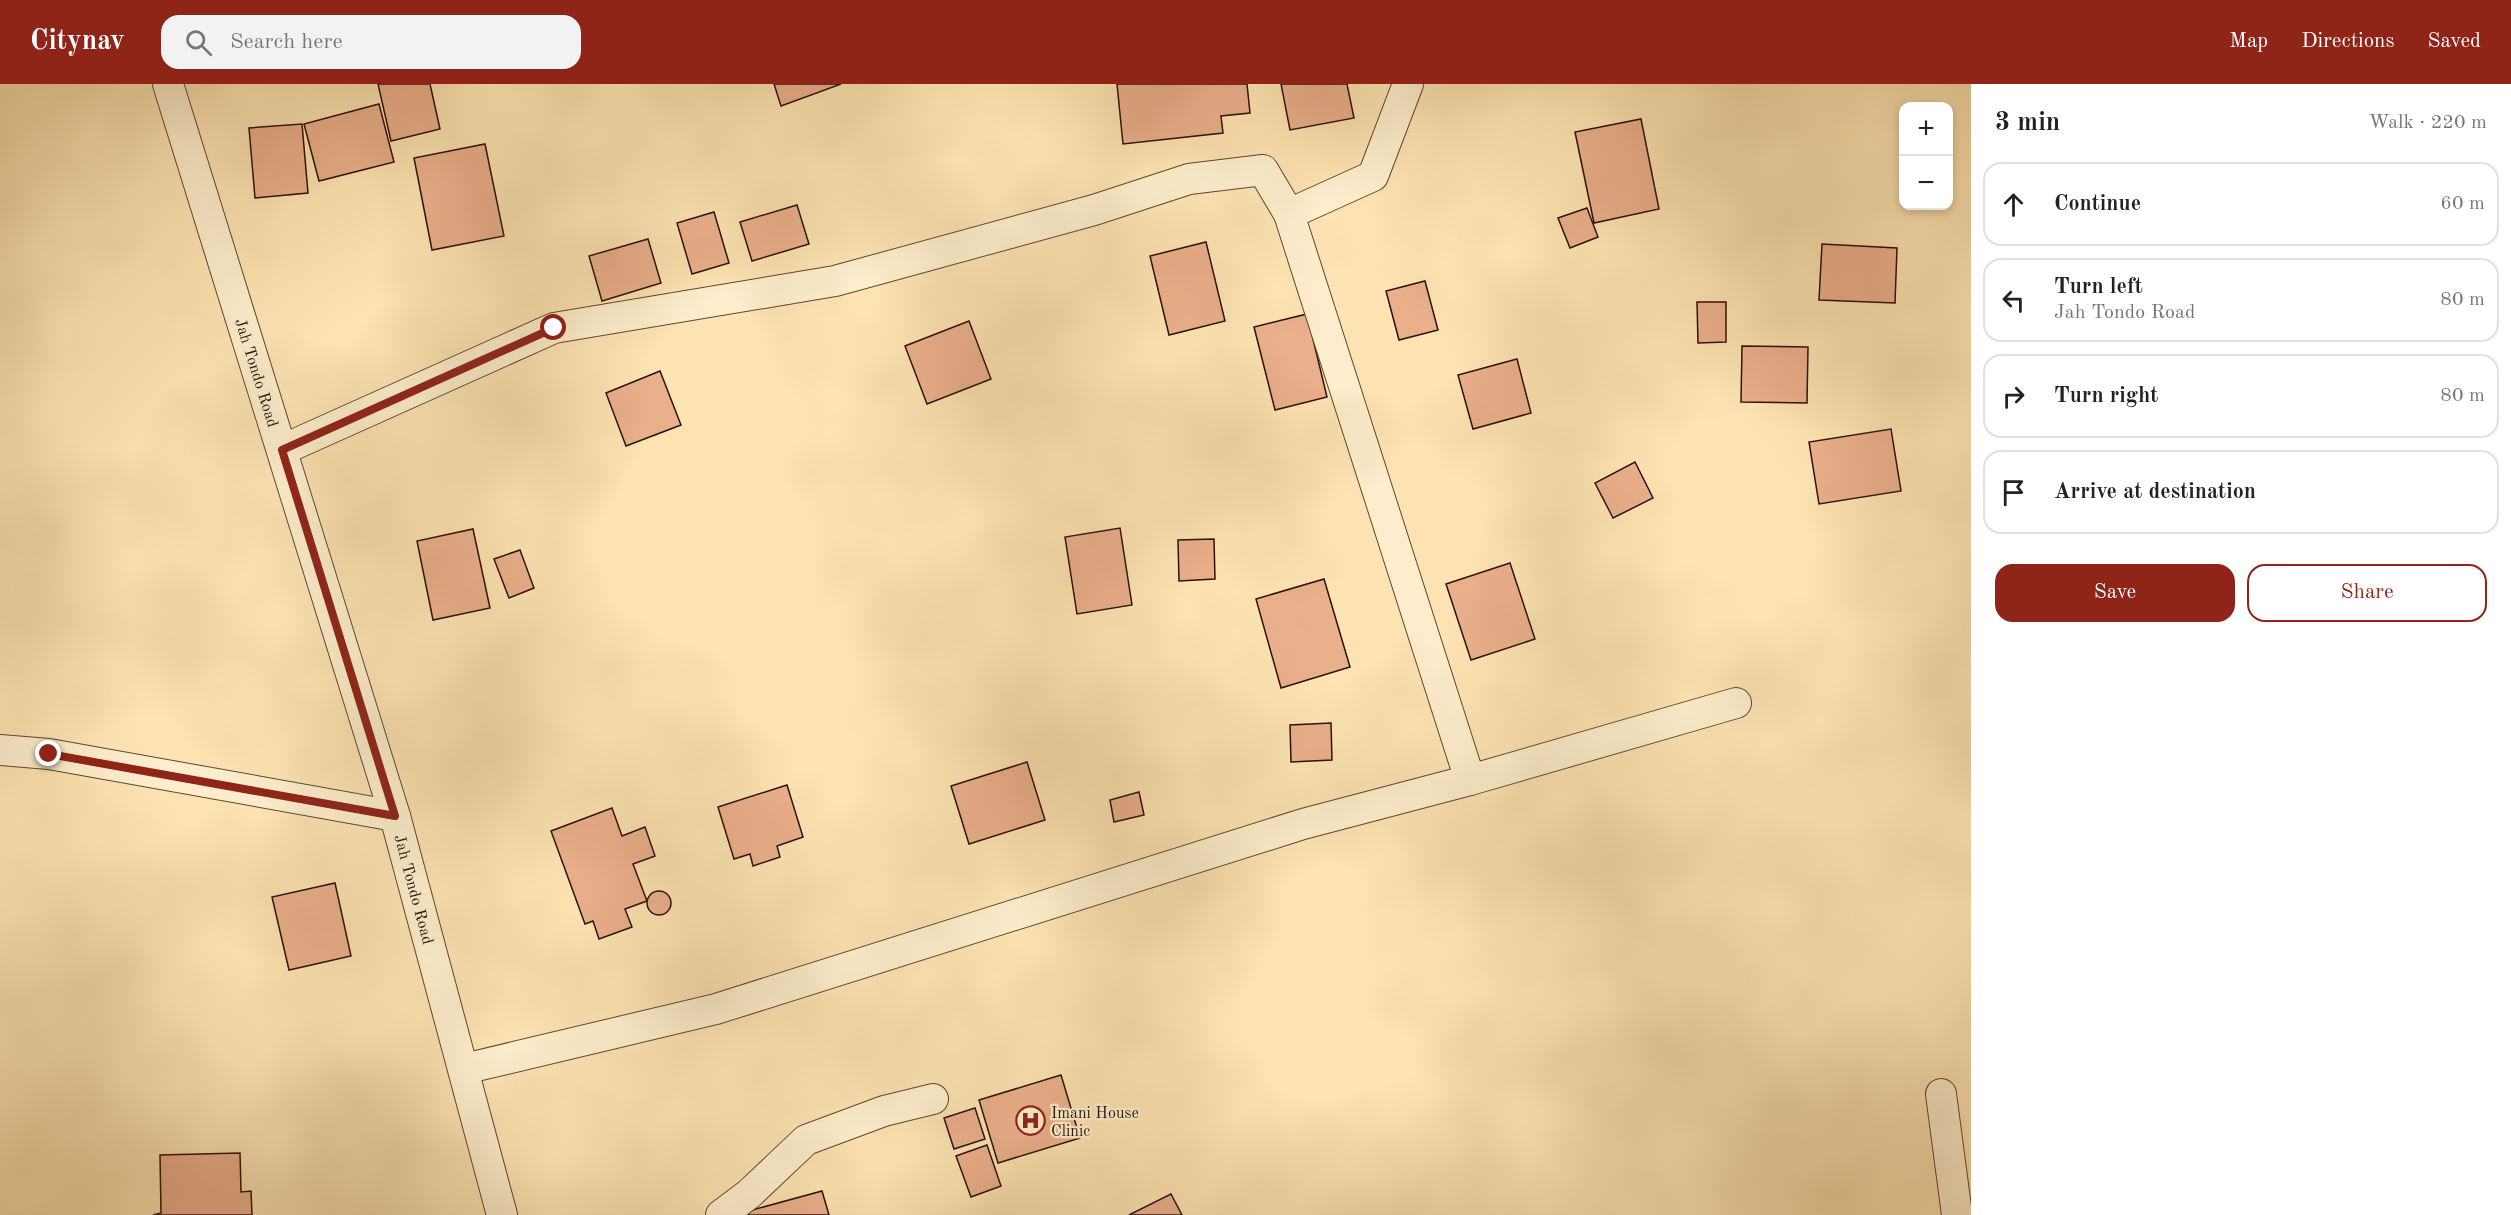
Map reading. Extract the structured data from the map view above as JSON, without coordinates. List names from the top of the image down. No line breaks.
{"streets":{"street":["Jah Tondo Road"]},"places":{"hospital":["Imani House Clinic"]},"page":{"header":"Citynav","search":"Search here","nav":["Map","Directions","Saved"],"heading":["3 min","Walk · 220 m"],"map_buttons":["+","−"],"list":[["Continue","60 m"],["Turn left","Jah Tondo Road","80 m"],["Turn right","80 m"],"Arrive at destination"],"buttons":["Save","Share"]}}
